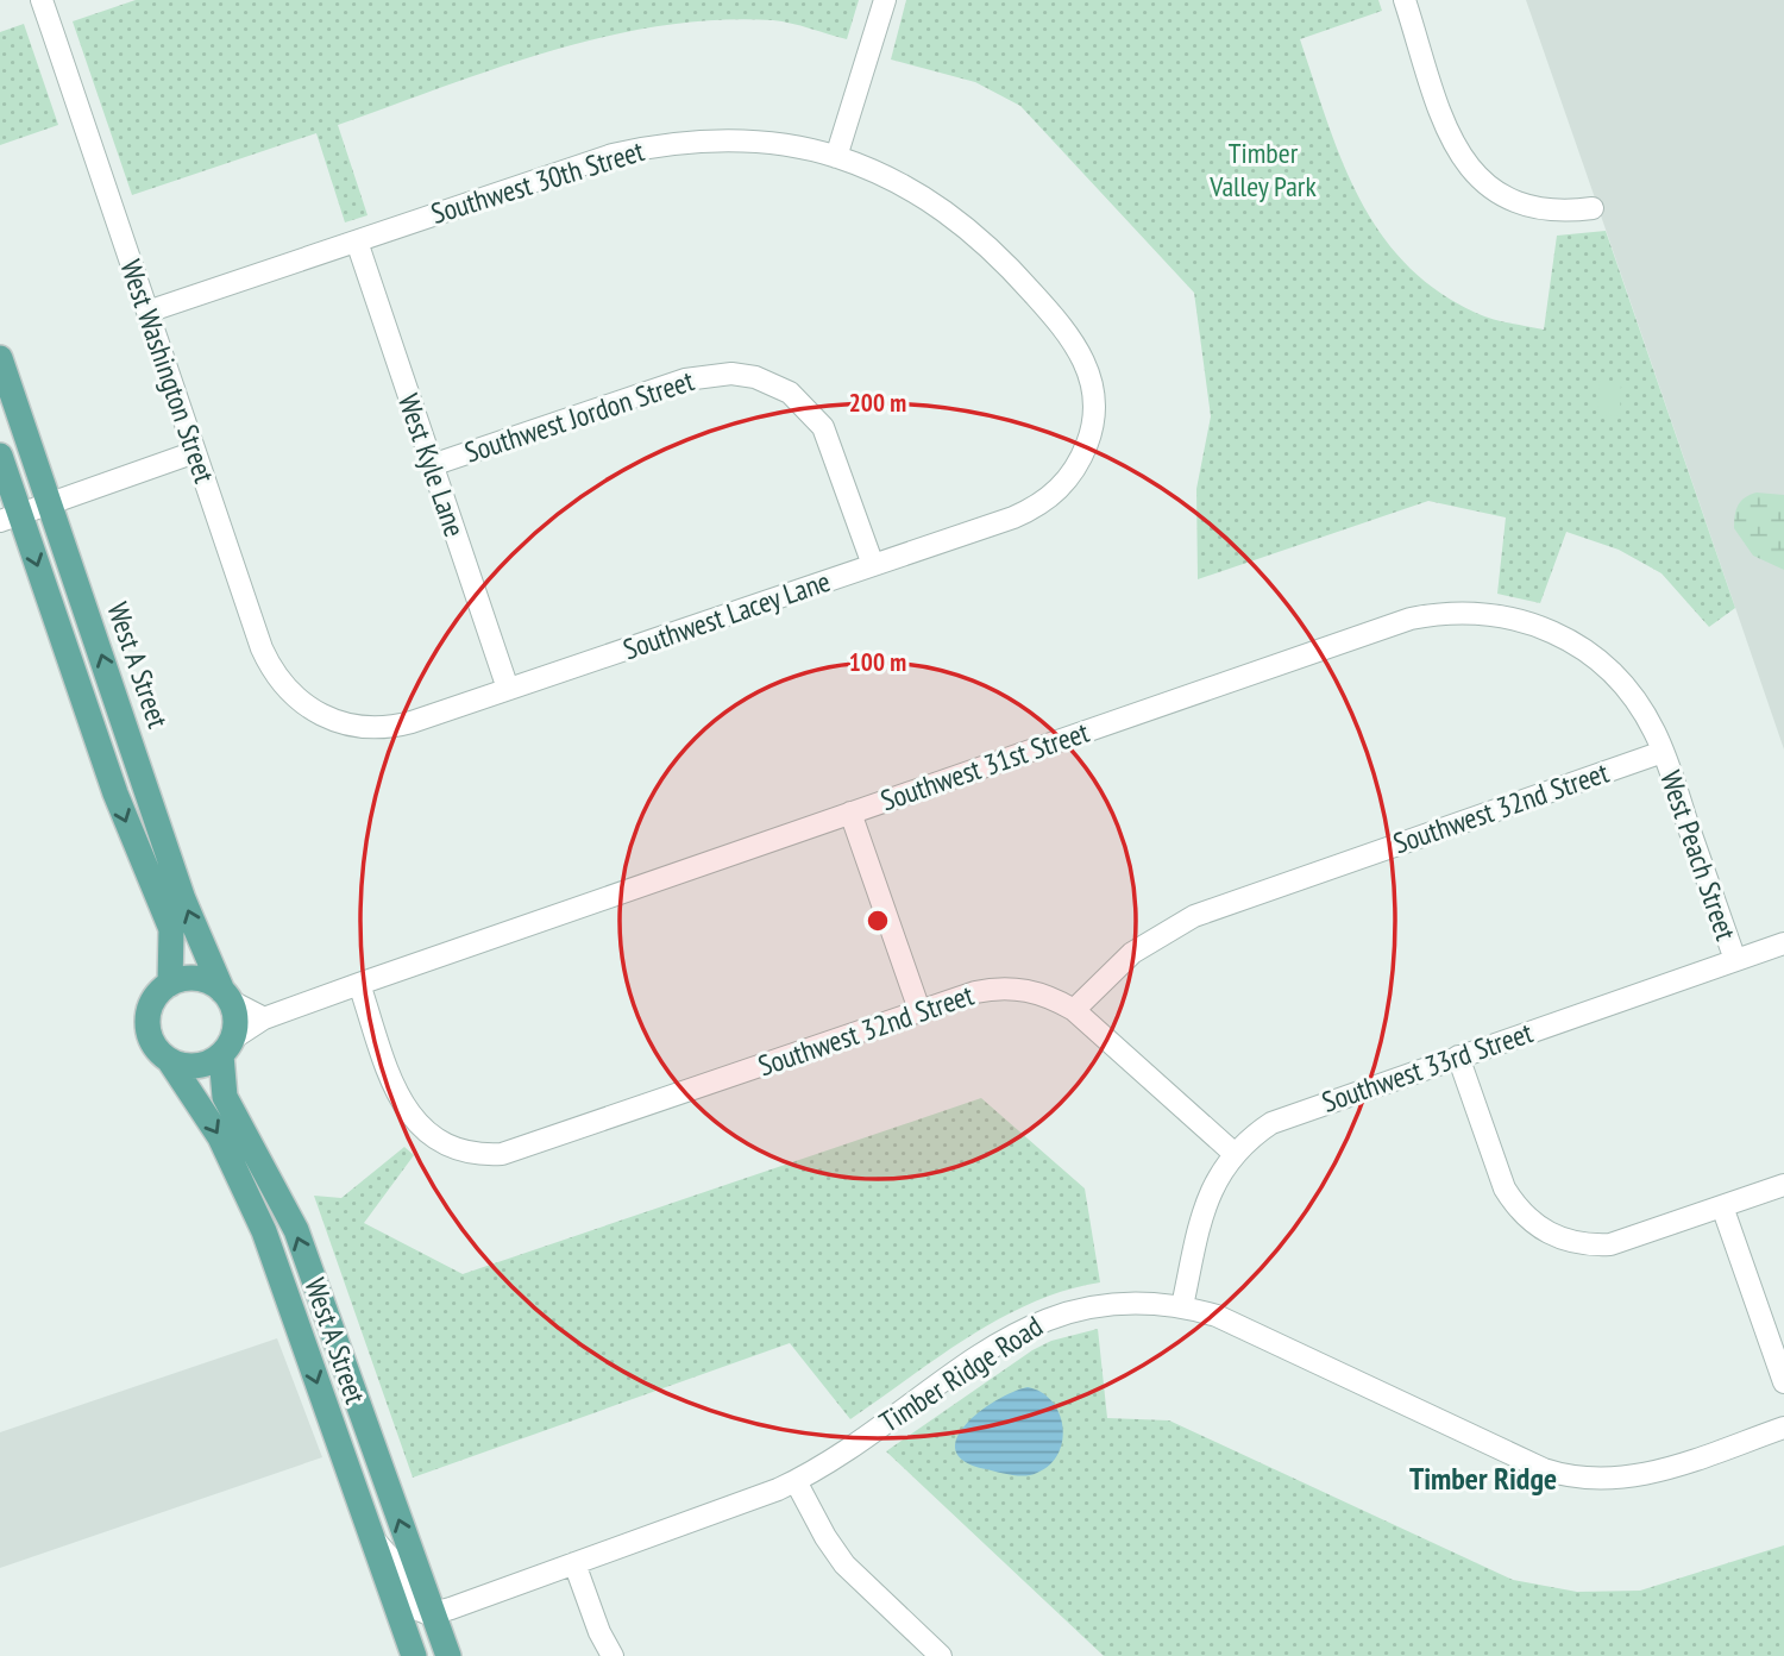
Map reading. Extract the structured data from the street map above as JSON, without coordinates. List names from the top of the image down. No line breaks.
{"streets":{"main road":["West A Street"],"street":["Southwest 30th Street","West Washington Street","Southwest Jordon Street","West Kyle Lane","Southwest Lacey Lane","Southwest 31st Street","Southwest 32nd Street","West Peach Street","Southwest 33rd Street","Timber Ridge Road"]},"crossings":[["Southwest 30th Street","West Washington Street"],["Southwest 30th Street","West Kyle Lane"],["Southwest 30th Street","Southwest Lacey Lane"],["West Washington Street","Southwest Lacey Lane"],["Southwest Jordon Street","West Kyle Lane"],["Southwest Jordon Street","Southwest Lacey Lane"],["West Kyle Lane","Southwest Lacey Lane"],["West A Street","Southwest 31st Street"],["West A Street","Timber Ridge Road"],["Southwest 31st Street","Southwest 32nd Street"],["Southwest 31st Street","West Peach Street"],["Southwest 32nd Street","West Peach Street"],["West Peach Street","Southwest 33rd Street"],["Southwest 33rd Street","Timber Ridge Road"]],"districts":["Timber Ridge"],"parks":["Timber Valley Park"],"rings":["200 m","100 m"]}
